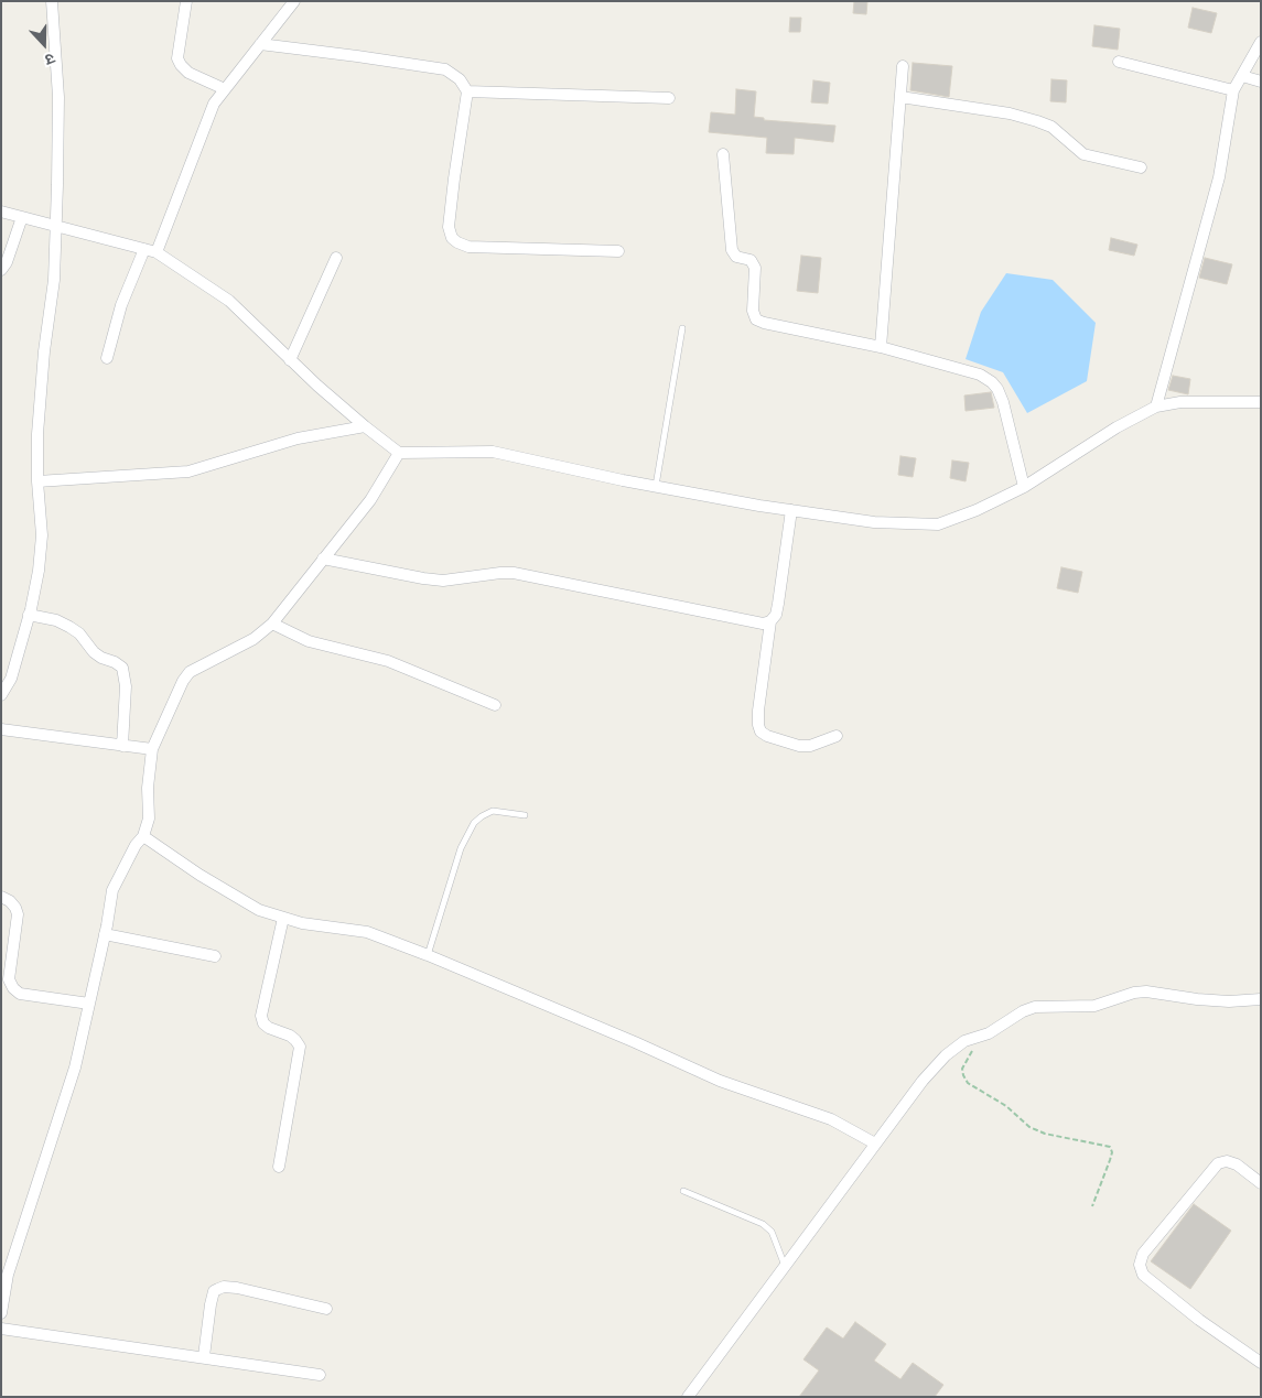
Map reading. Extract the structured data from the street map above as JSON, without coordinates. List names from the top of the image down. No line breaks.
{"north":"bottom"}
